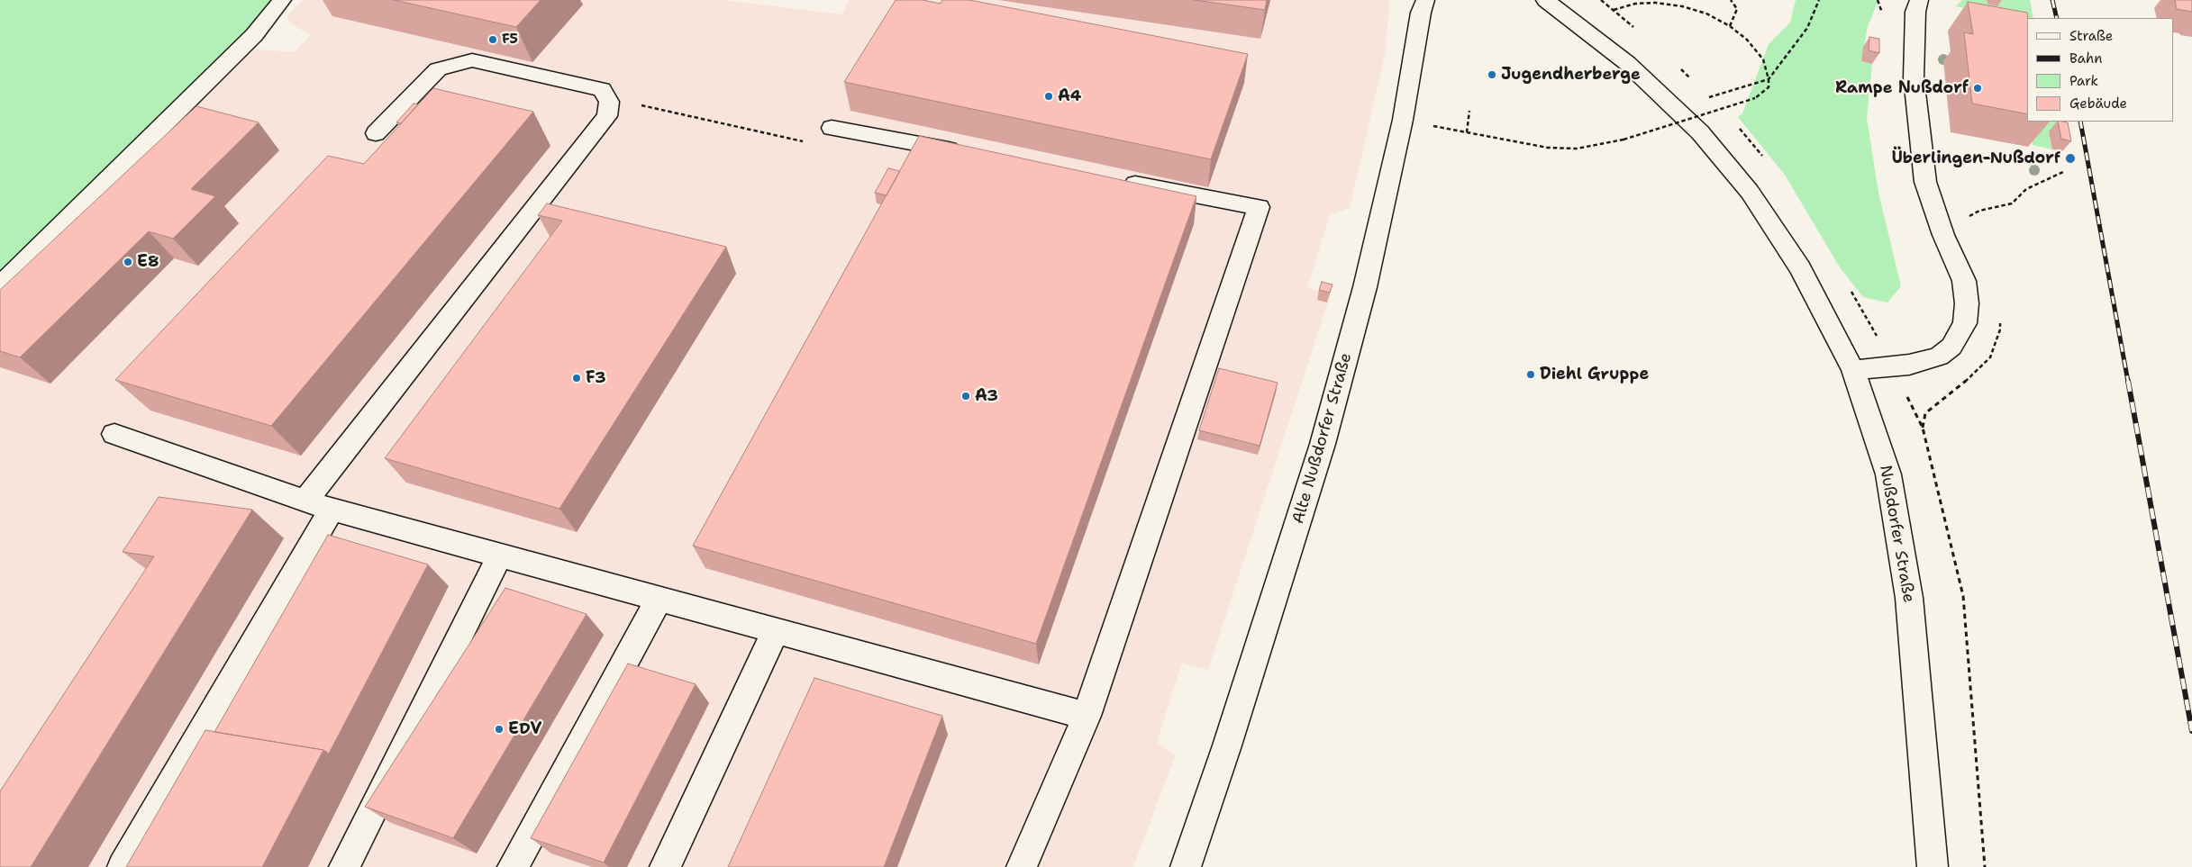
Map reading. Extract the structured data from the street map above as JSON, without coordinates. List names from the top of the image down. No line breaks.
{"streets":{"street":["Alte Nußdorfer Straße","Nußdorfer Straße"]},"places":["F5","Jugendherberge","Rampe Nußdorf","A4","Überlingen-Nußdorf","E8","Diehl Gruppe","F3","A3","EDV"],"legend":["Straße","Bahn","Park","Gebäude"]}
